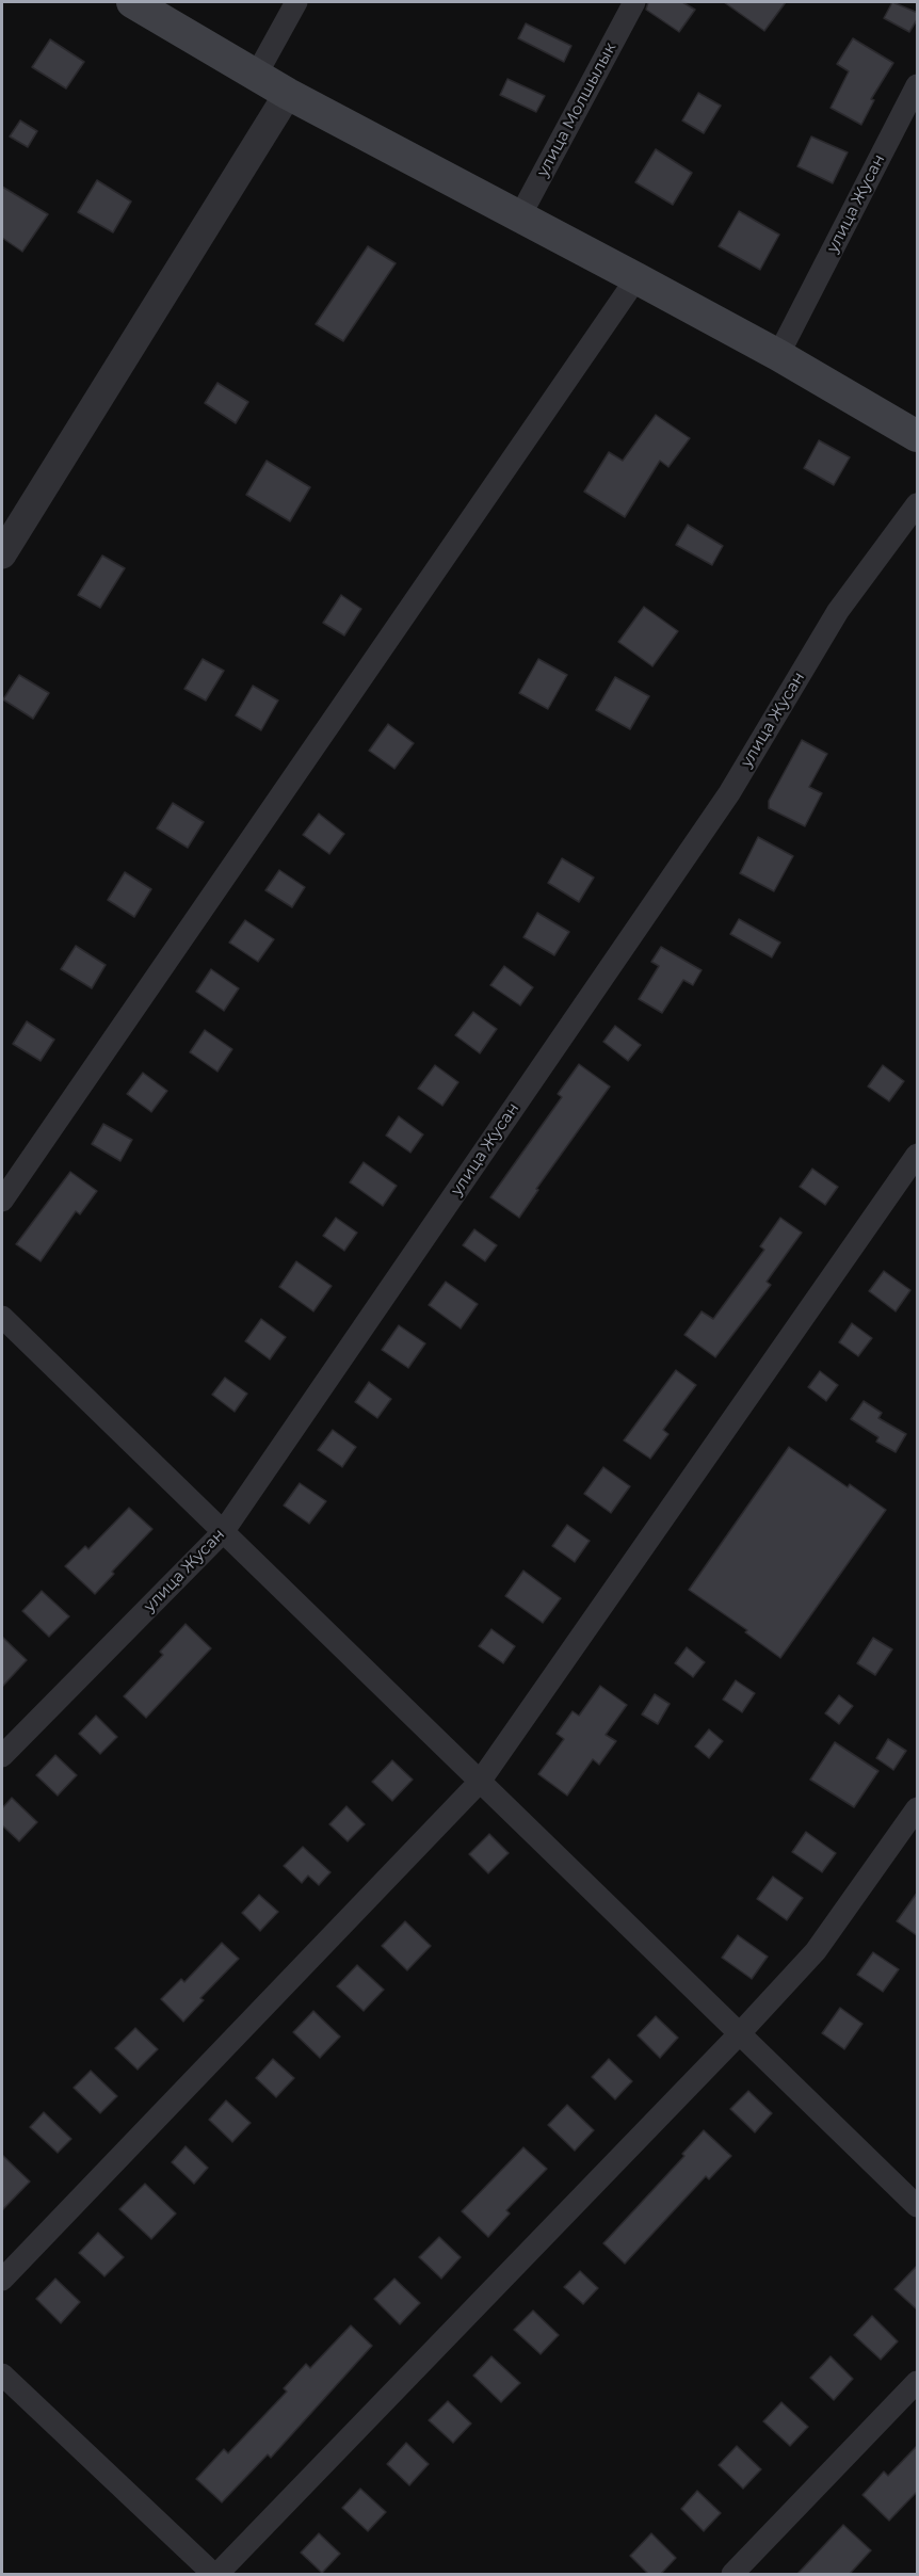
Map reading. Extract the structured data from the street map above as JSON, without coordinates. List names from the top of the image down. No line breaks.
{"streets":{"street":["улица Молшылык","улица Жусан"]}}
